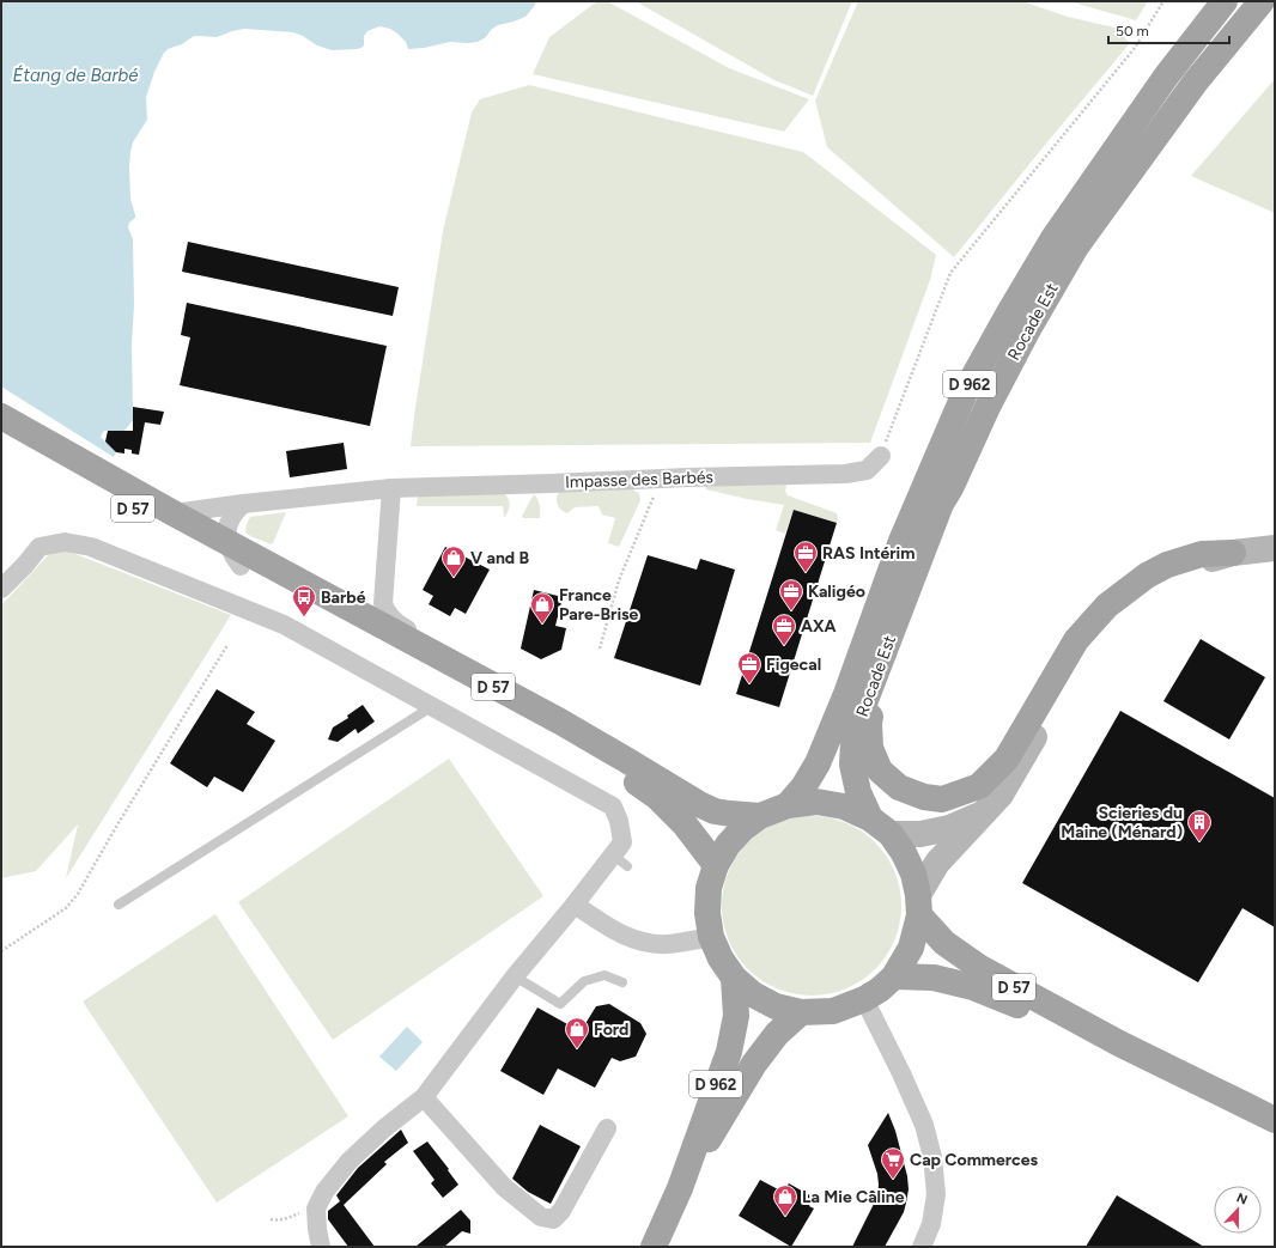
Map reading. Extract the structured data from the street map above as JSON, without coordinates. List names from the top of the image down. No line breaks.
{"streets":{"main road":["Rocade Est","D 962","D 57"],"street":["Impasse des Barbés"]},"crossings":[["Rocade Est","D 57"],["Impasse des Barbés","D 57"]],"water":["Étang de Barbé"],"places":{"office":["RAS Intérim","Kaligéo","AXA","Figecal"],"shop":["V and B","France Pare-Brise","Ford","La Mie Câline"],"bus stop":["Barbé"],"building":["Scieries du Maine (Ménard)"],"supermarket":["Cap Commerces"]},"scale_bar":"50 m","north":"top"}
